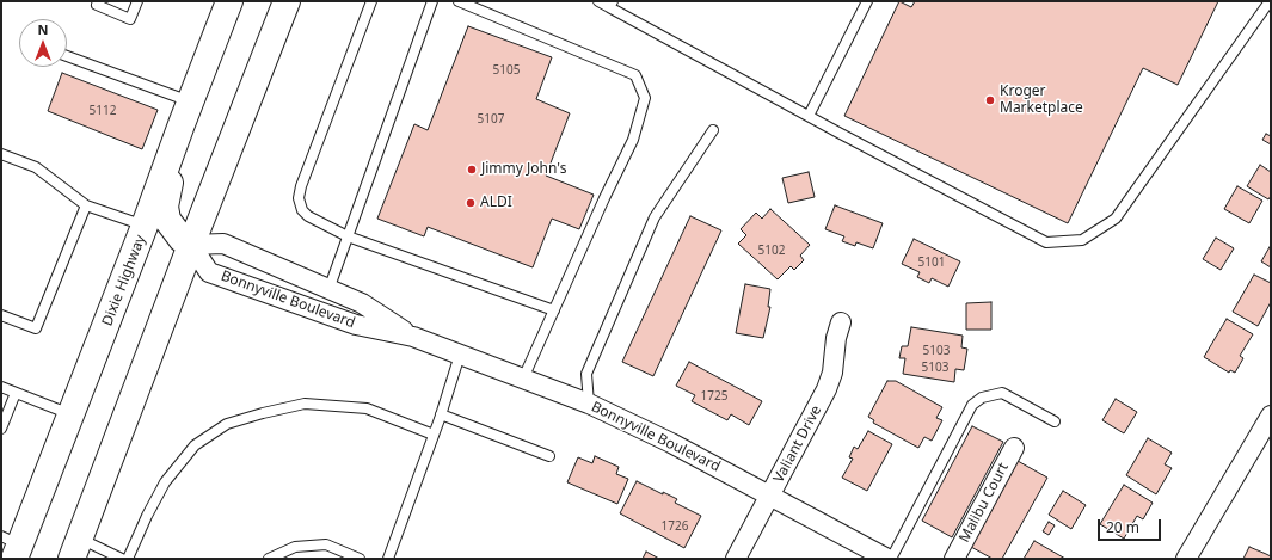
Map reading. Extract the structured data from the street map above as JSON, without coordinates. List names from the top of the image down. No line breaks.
{"streets":{"main road":["Dixie Highway"],"street":["Bonnyville Boulevard","Valiant Drive","Malibu Court"]},"crossings":[["Bonnyville Boulevard","Valiant Drive"]],"places":["Kroger Marketplace","Jimmy John's","ALDI"],"house_numbers":["5105","5112","5107","5102","5101","5103","5103","1725","1726"],"scale_bar":"20 m","north":"top"}
